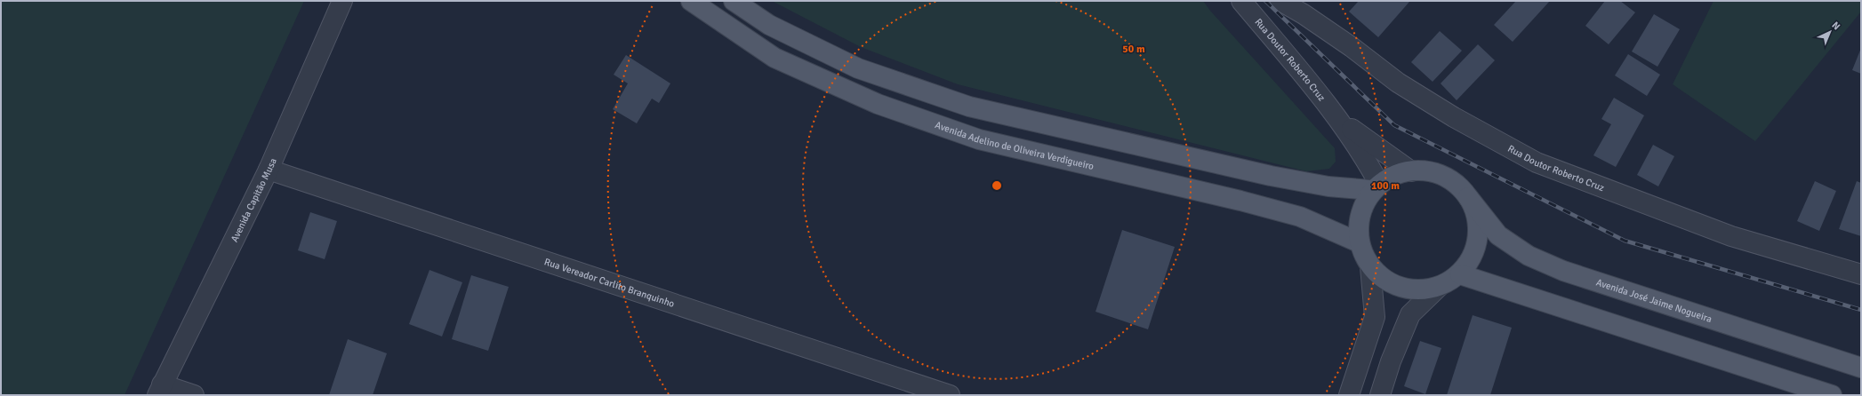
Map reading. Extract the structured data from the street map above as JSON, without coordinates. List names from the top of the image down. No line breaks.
{"streets":{"main road":["Avenida Adelino de Oliveira Verdigueiro","Avenida José Jaime Nogueira"],"street":["Rua Doutor Roberto Cruz","Avenida Capitão Musa","Rua Vereador Carlito Branquinho"]},"crossings":[["Rua Doutor Roberto Cruz","Avenida Adelino de Oliveira Verdigueiro"],["Rua Doutor Roberto Cruz","Avenida José Jaime Nogueira"],["Avenida Adelino de Oliveira Verdigueiro","Avenida José Jaime Nogueira"],["Avenida Capitão Musa","Rua Vereador Carlito Branquinho"]],"north":"top right","rings":["50 m","100 m"]}
